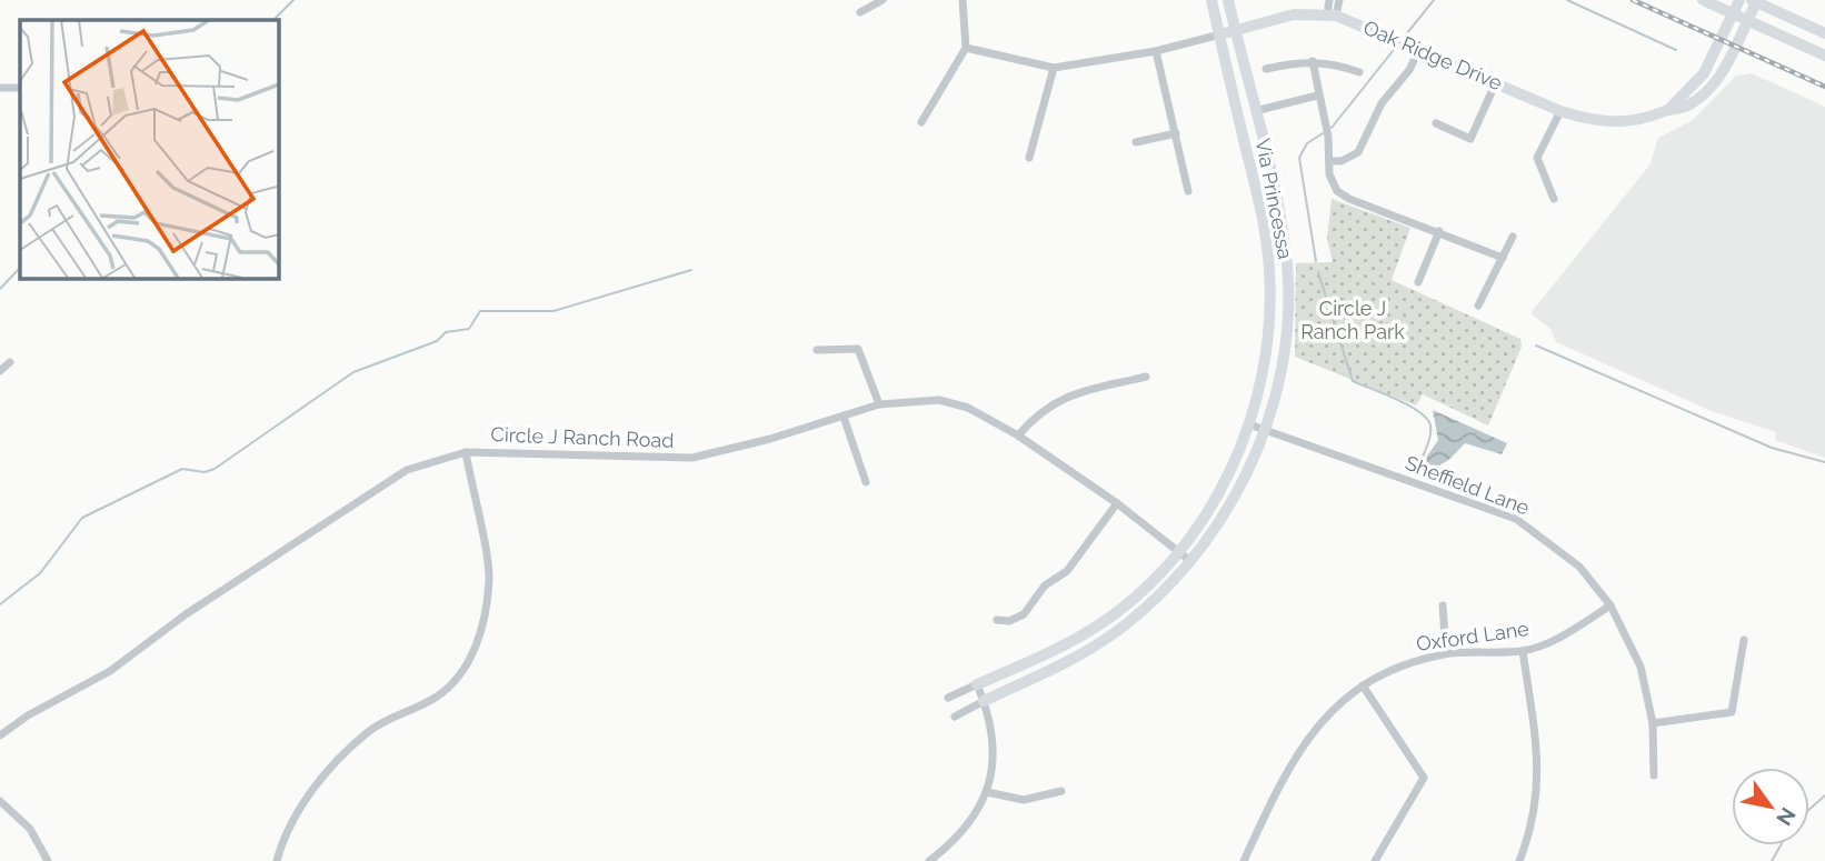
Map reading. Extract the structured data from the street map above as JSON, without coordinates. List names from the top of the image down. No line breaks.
{"streets":{"street":["Oak Ridge Drive","Via Princessa","Circle J Ranch Road","Sheffield Lane","Oxford Lane"]},"crossings":[["Oak Ridge Drive","Via Princessa"],["Via Princessa","Circle J Ranch Road"],["Via Princessa","Sheffield Lane"],["Sheffield Lane","Oxford Lane"]],"parks":["Circle J Ranch Park"],"north":"bottom right"}
